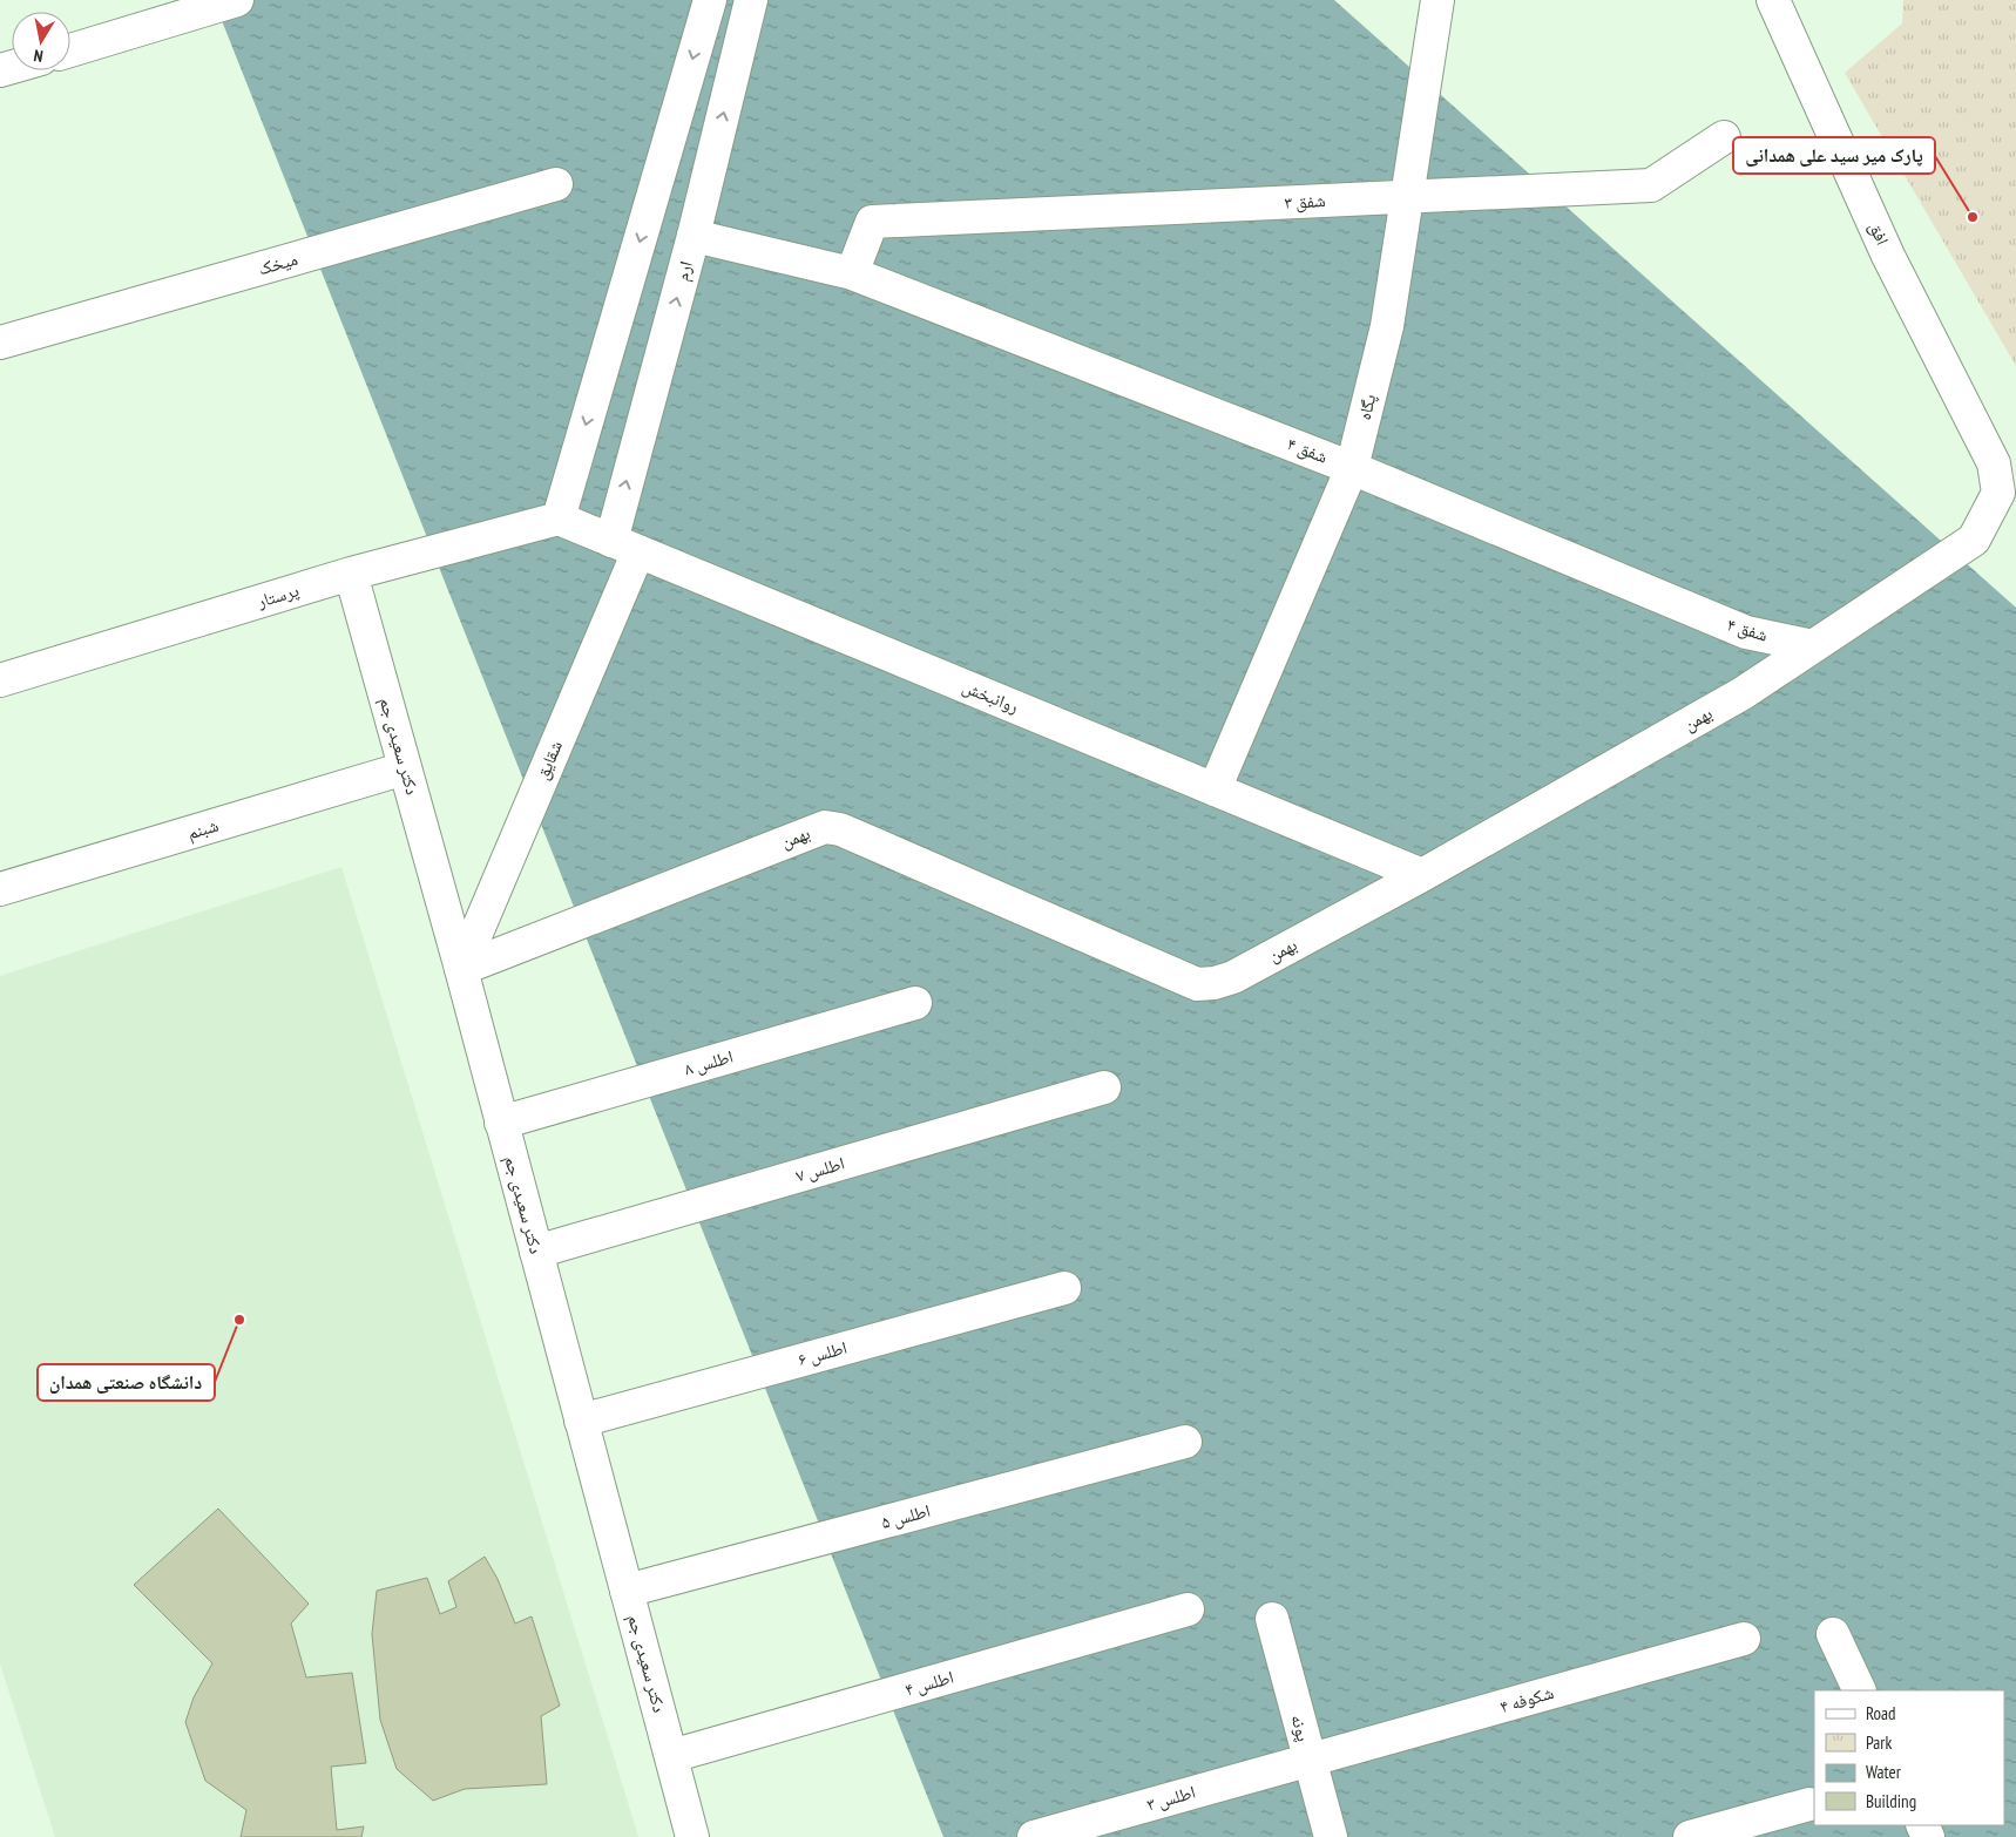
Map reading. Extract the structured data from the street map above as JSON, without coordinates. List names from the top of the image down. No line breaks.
{"streets":{"street":["شفق ۳","افق","میخک","ارم","پگاه","شفق ۴","پرستار","روانبخش","بهمن","دکتر سعیدی جم","شقایق","شبنم","اطلس ۸","اطلس ۷","اطلس ۶","اطلس ۵","اطلس ۴","شکوفه ۴","پونه","اطلس ۳"]},"crossings":[["شفق ۳","پگاه"],["شفق ۳","شفق ۴"],["افق","بهمن"],["ارم","شفق ۴"],["ارم","روانبخش"],["ارم","شقایق"],["پگاه","شفق ۴"],["پگاه","روانبخش"],["شفق ۴","بهمن"],["پرستار","روانبخش"],["پرستار","دکتر سعیدی جم"],["روانبخش","بهمن"],["روانبخش","شقایق"],["بهمن","دکتر سعیدی جم"],["بهمن","شقایق"],["دکتر سعیدی جم","شقایق"],["دکتر سعیدی جم","شبنم"],["دکتر سعیدی جم","اطلس ۸"],["دکتر سعیدی جم","اطلس ۷"],["دکتر سعیدی جم","اطلس ۶"],["دکتر سعیدی جم","اطلس ۵"],["دکتر سعیدی جم","اطلس ۴"],["شکوفه ۴","پونه"],["شکوفه ۴","اطلس ۳"],["پونه","اطلس ۳"]],"places":["پارک میر سید علی همدانی","دانشگاه صنعتی همدان"],"legend":["Road","Park","Water","Building"],"north":"bottom"}
